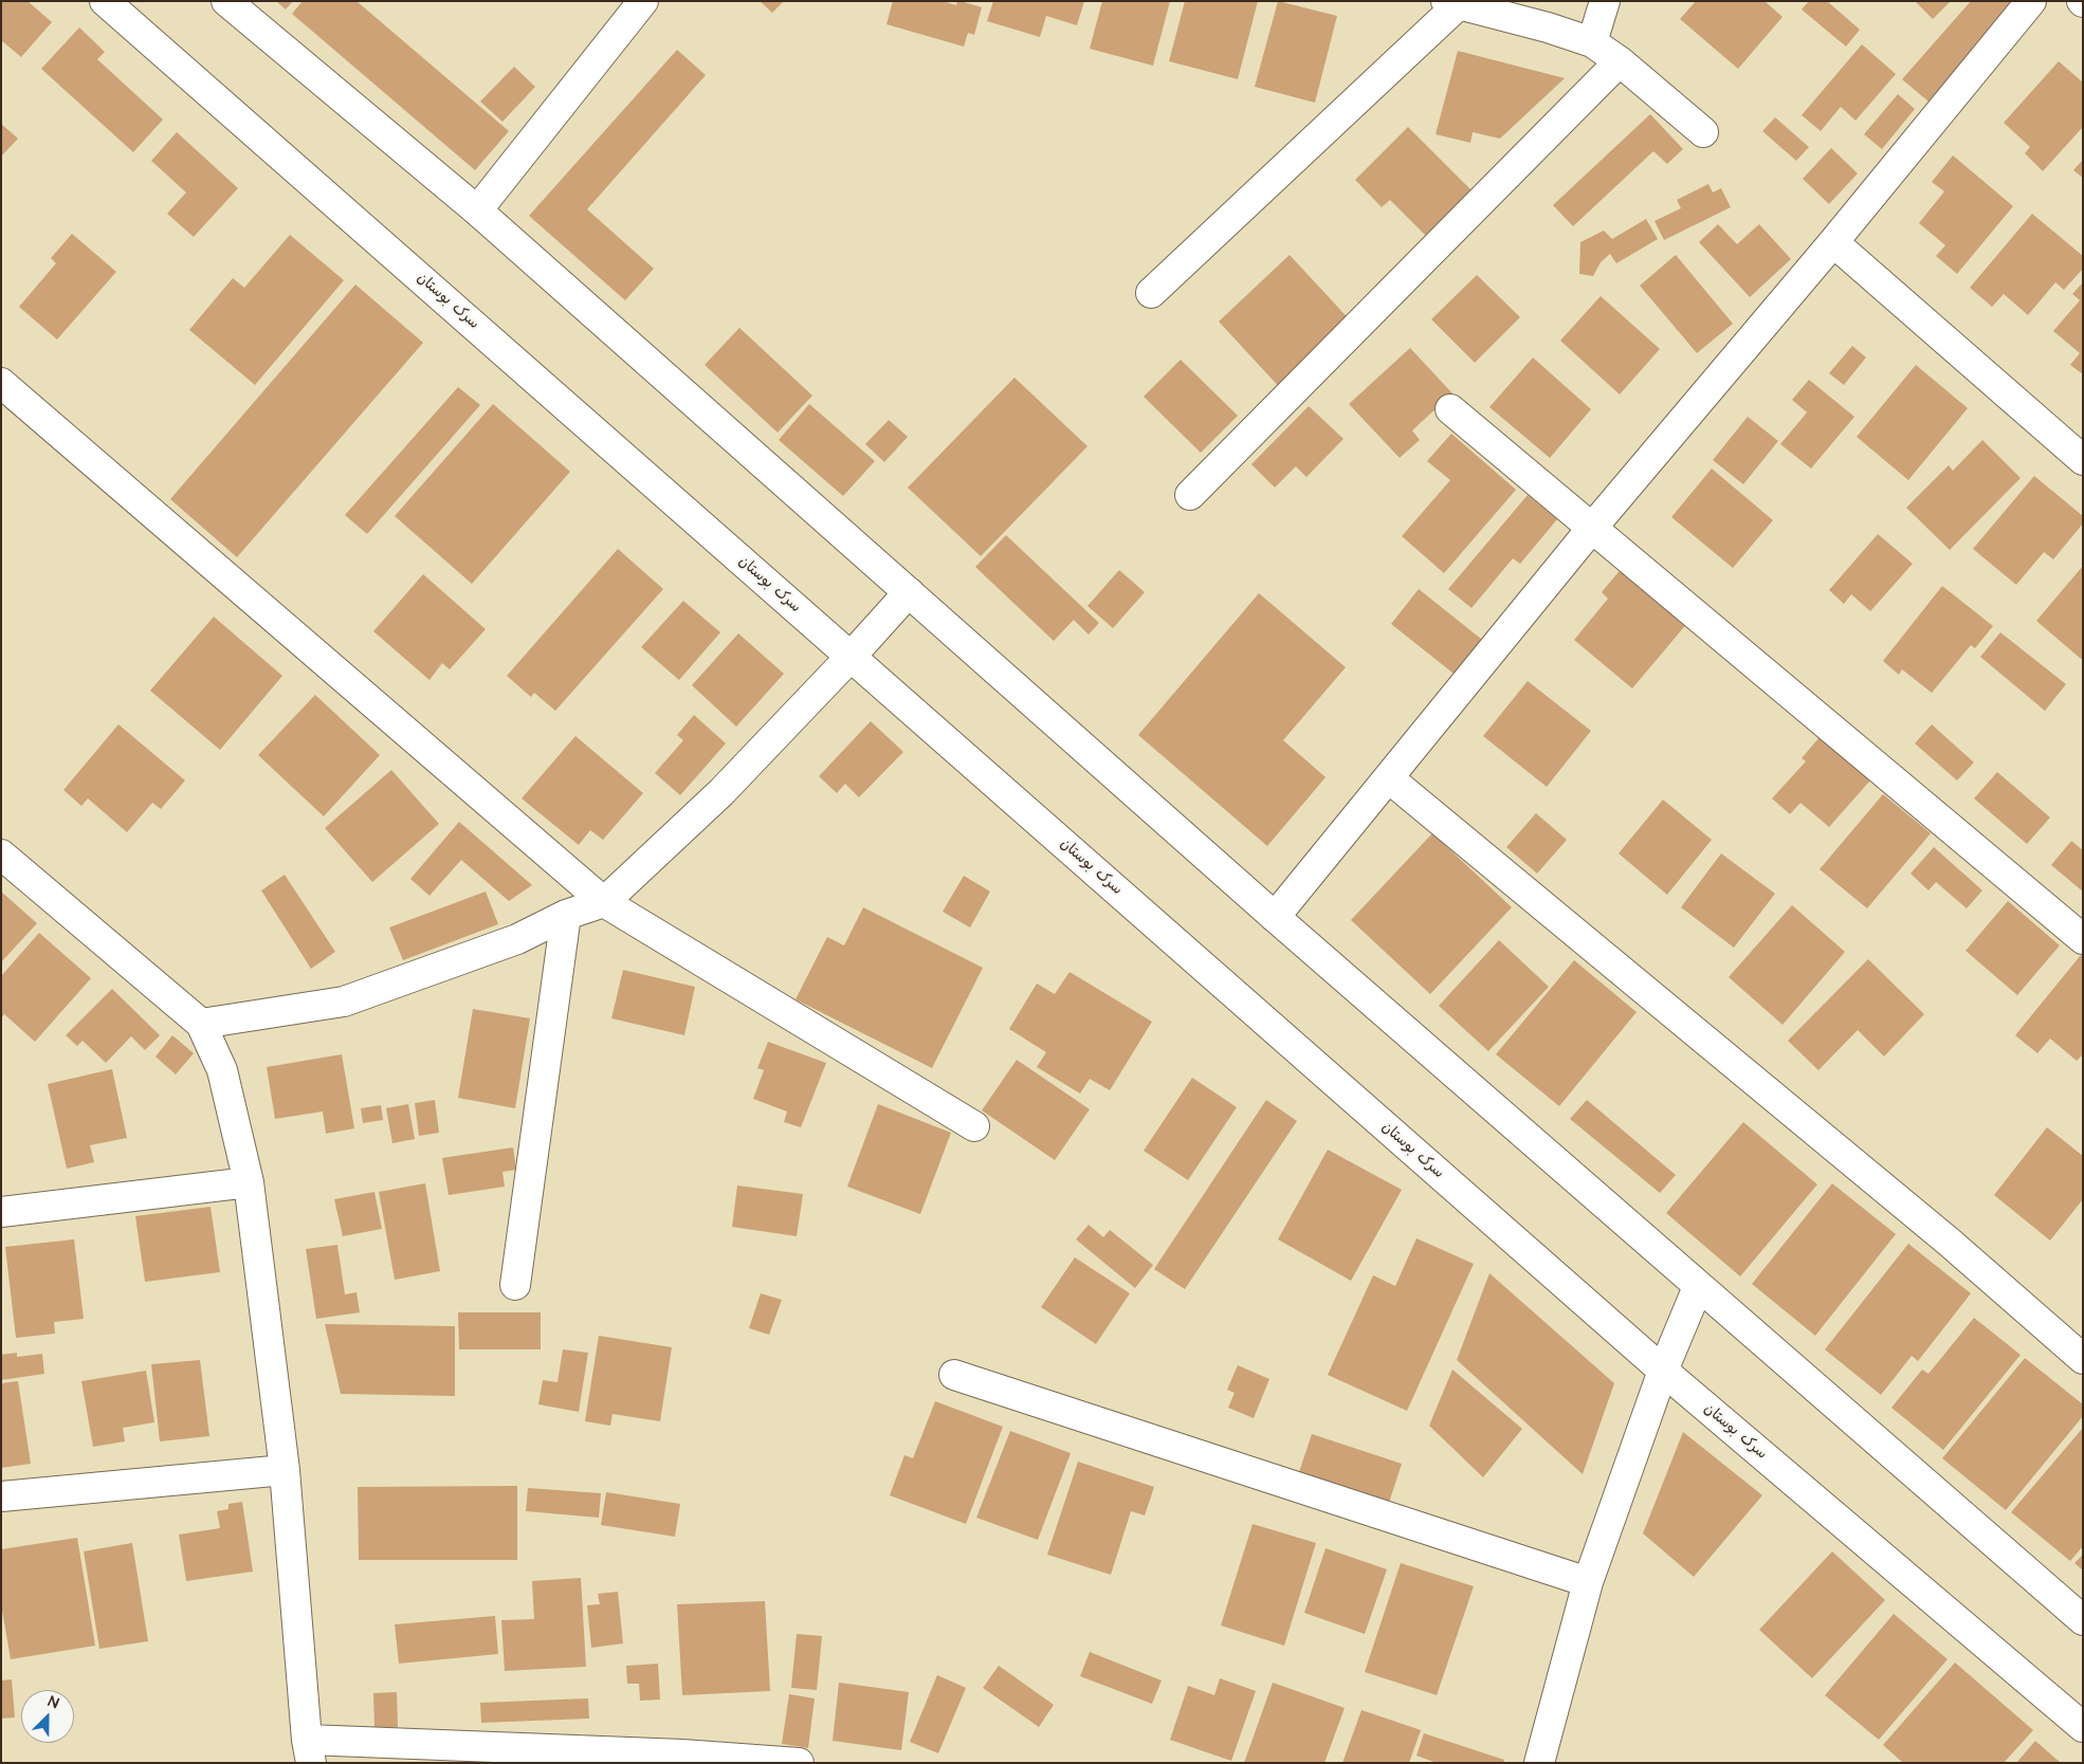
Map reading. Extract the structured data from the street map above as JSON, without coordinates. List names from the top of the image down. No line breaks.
{"streets":{"street":["سرک بوستان"]},"north":"top right"}
